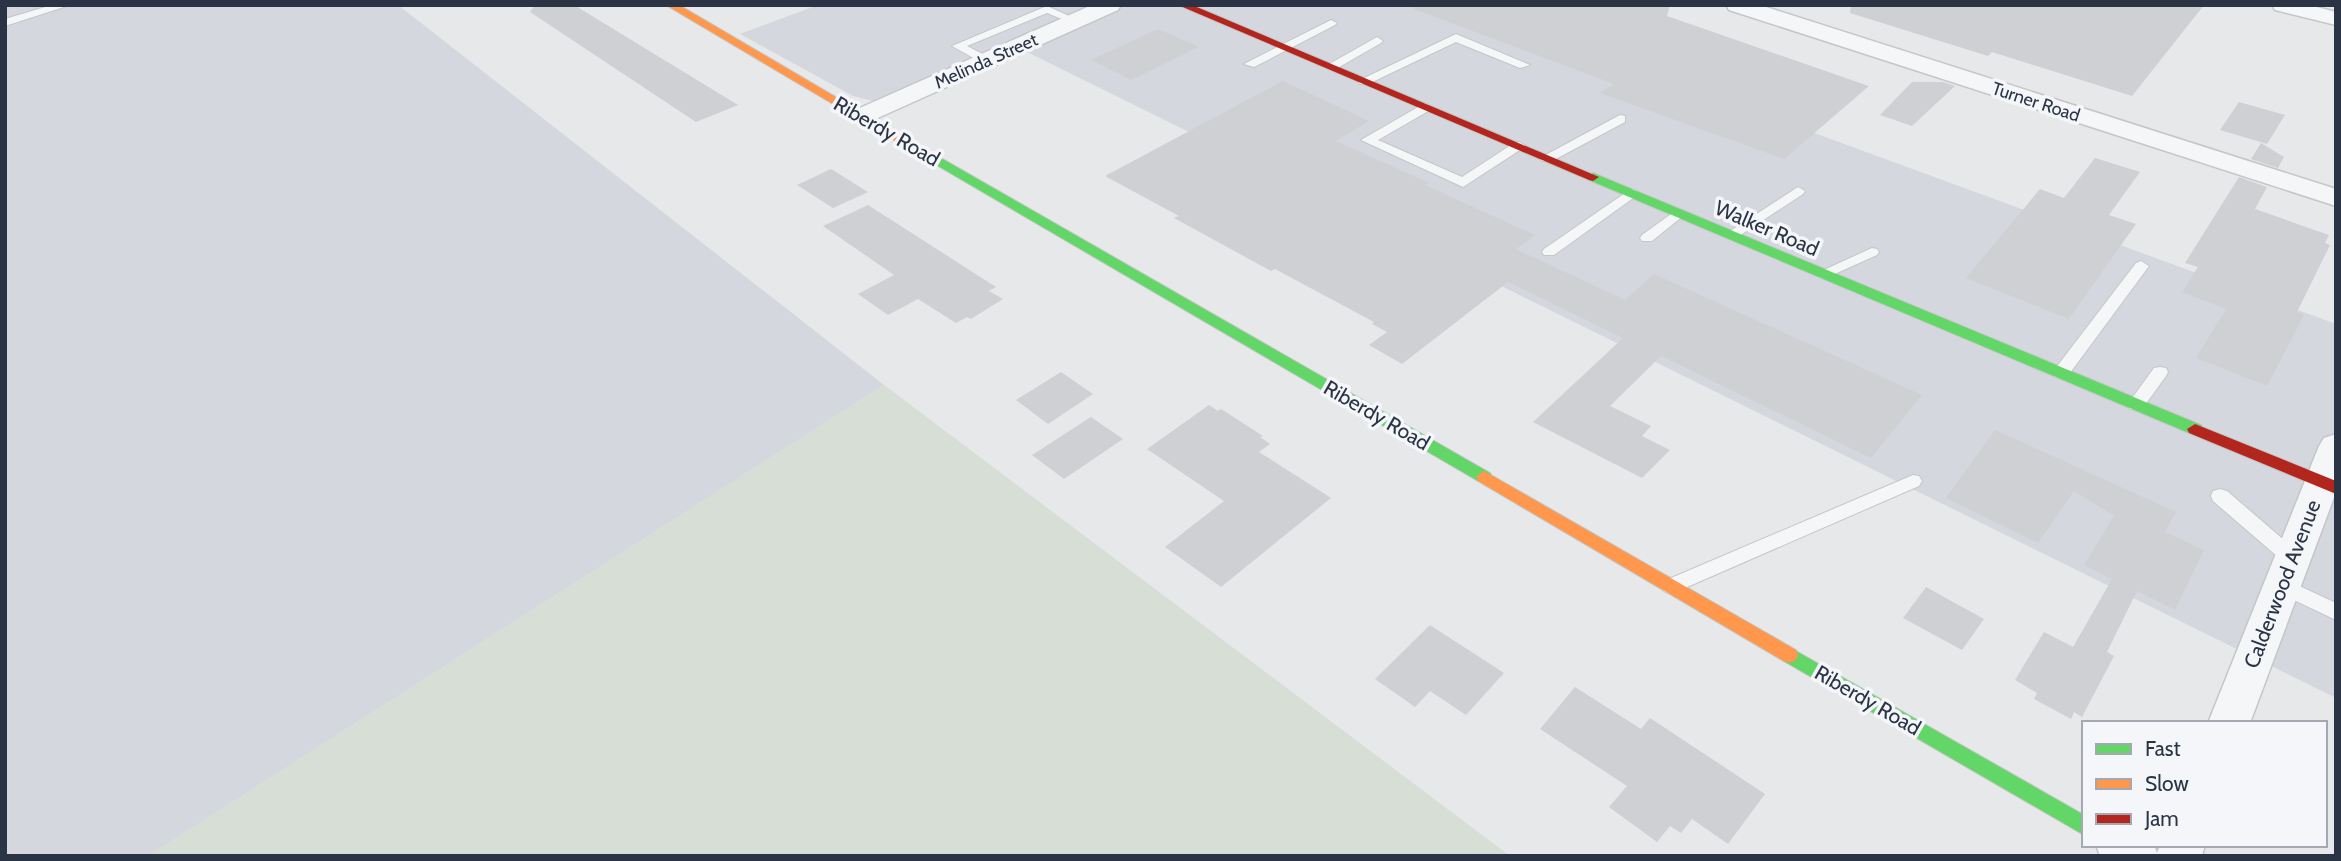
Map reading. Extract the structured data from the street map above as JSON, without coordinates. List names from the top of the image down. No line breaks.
{"streets":{"street":["Melinda Street","Turner Road","Riberdy Road","Walker Road","Calderwood Avenue"]},"crossings":[["Melinda Street","Riberdy Road"],["Walker Road","Calderwood Avenue"]],"legend":["Fast","Slow","Jam"]}
